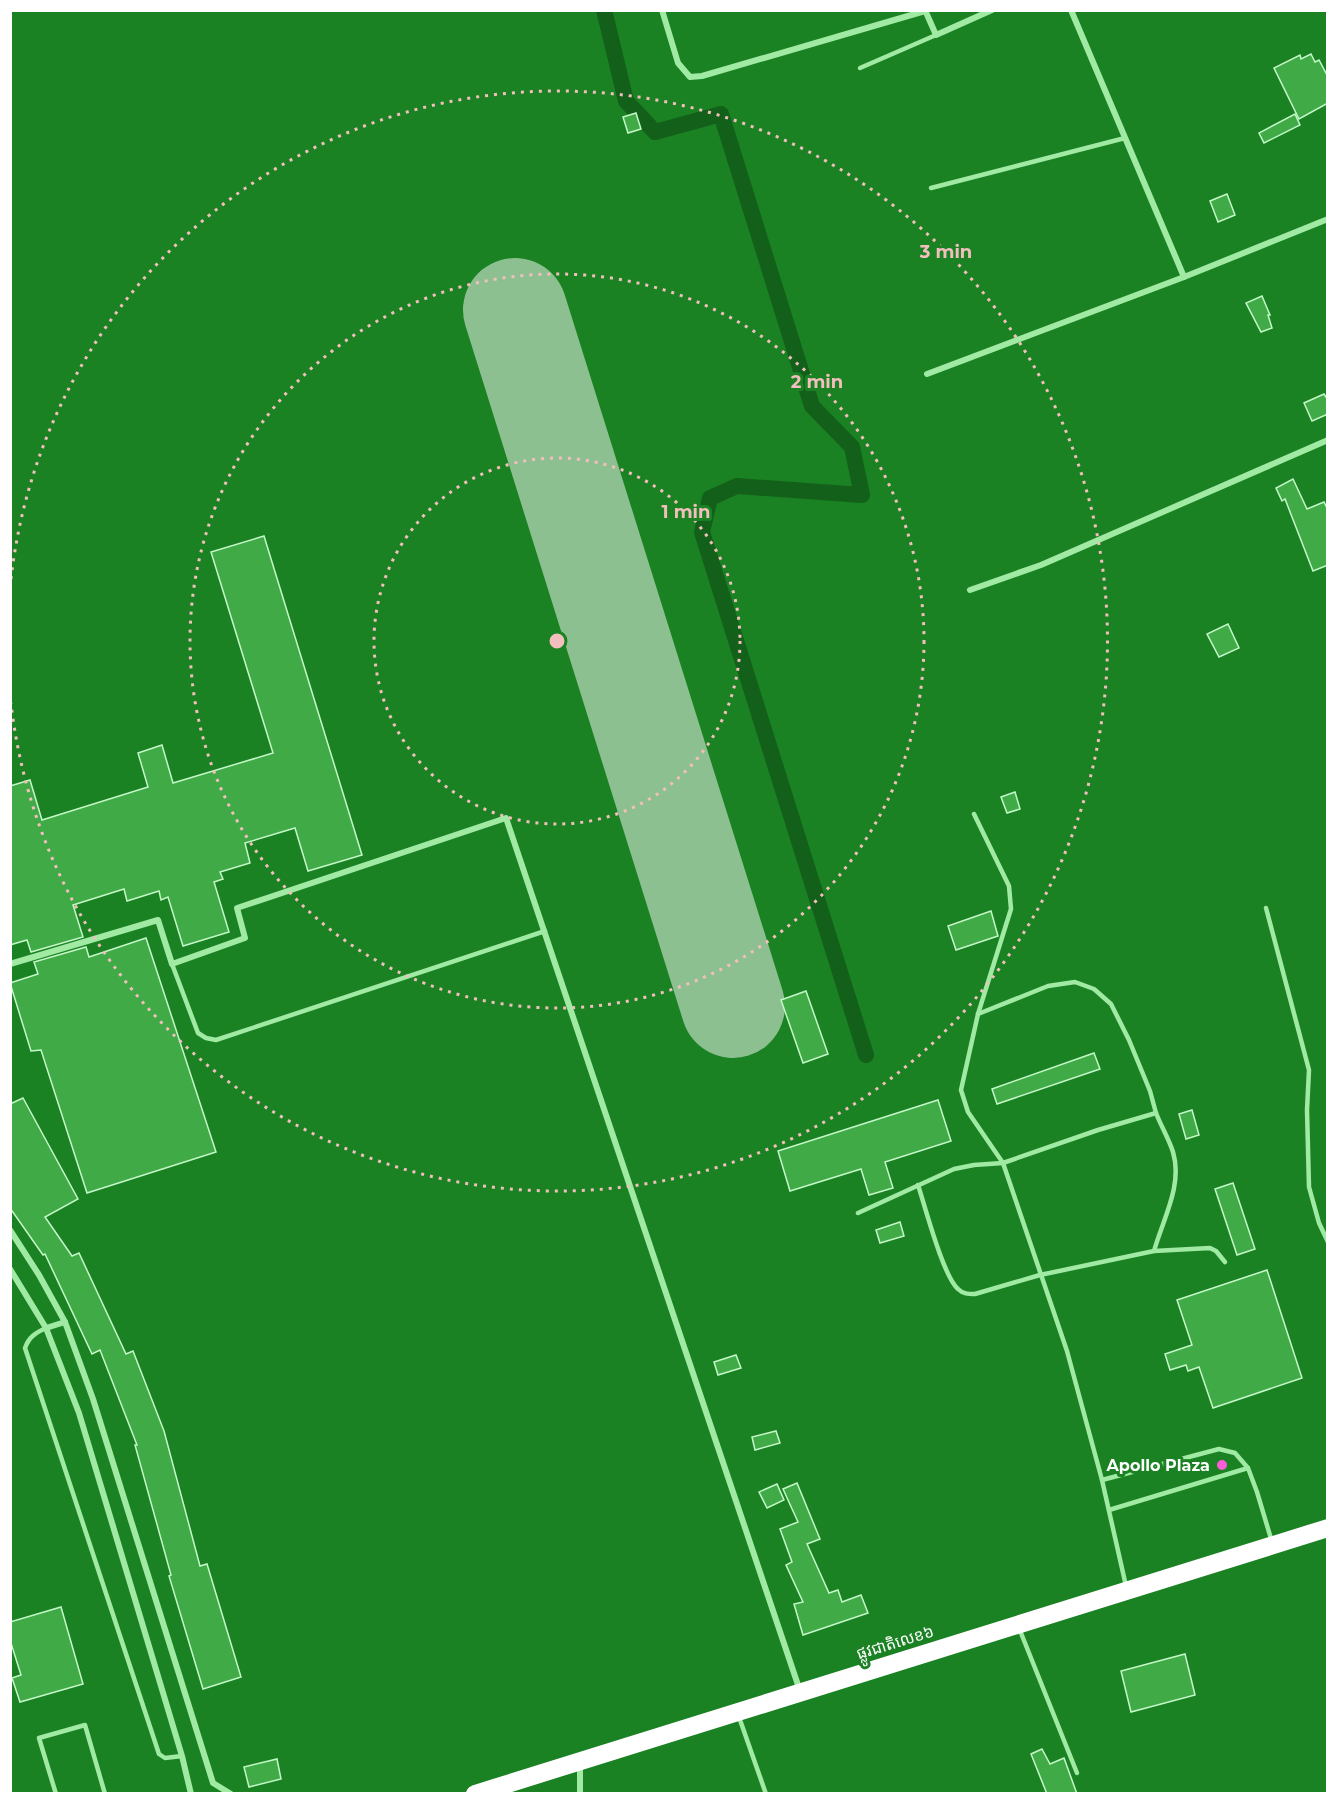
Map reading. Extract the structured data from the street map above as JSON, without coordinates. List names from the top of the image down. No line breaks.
{"streets":{"highway":["ផ្លូវជាតិលេខ៦"]},"places":["Apollo Plaza"],"rings":["3 min","2 min","1 min"]}
